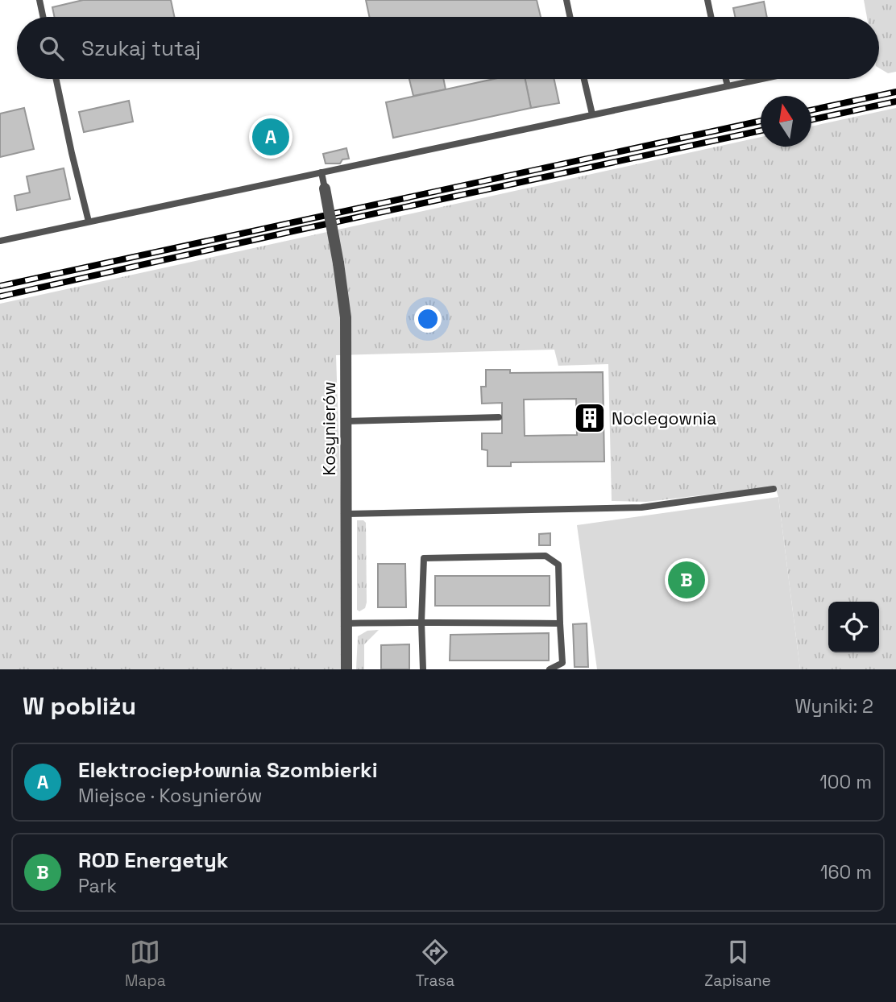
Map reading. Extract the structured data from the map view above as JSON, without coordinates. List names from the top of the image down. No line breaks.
{"streets":{"street":["Kosynierów"]},"places":{"building":["Noclegownia"]},"north":"top","page":{"search":"Szukaj tutaj","pins":["A","B"],"heading":["W pobliżu","Wyniki: 2"],"list":[{"mark":"A","name":"Elektrociepłownia Szombierki","note":"Miejsce · Kosynierów","value":"100 m"},{"mark":"B","name":"ROD Energetyk","note":"Park","value":"160 m"}],"nav":["Mapa","Trasa","Zapisane"]}}
